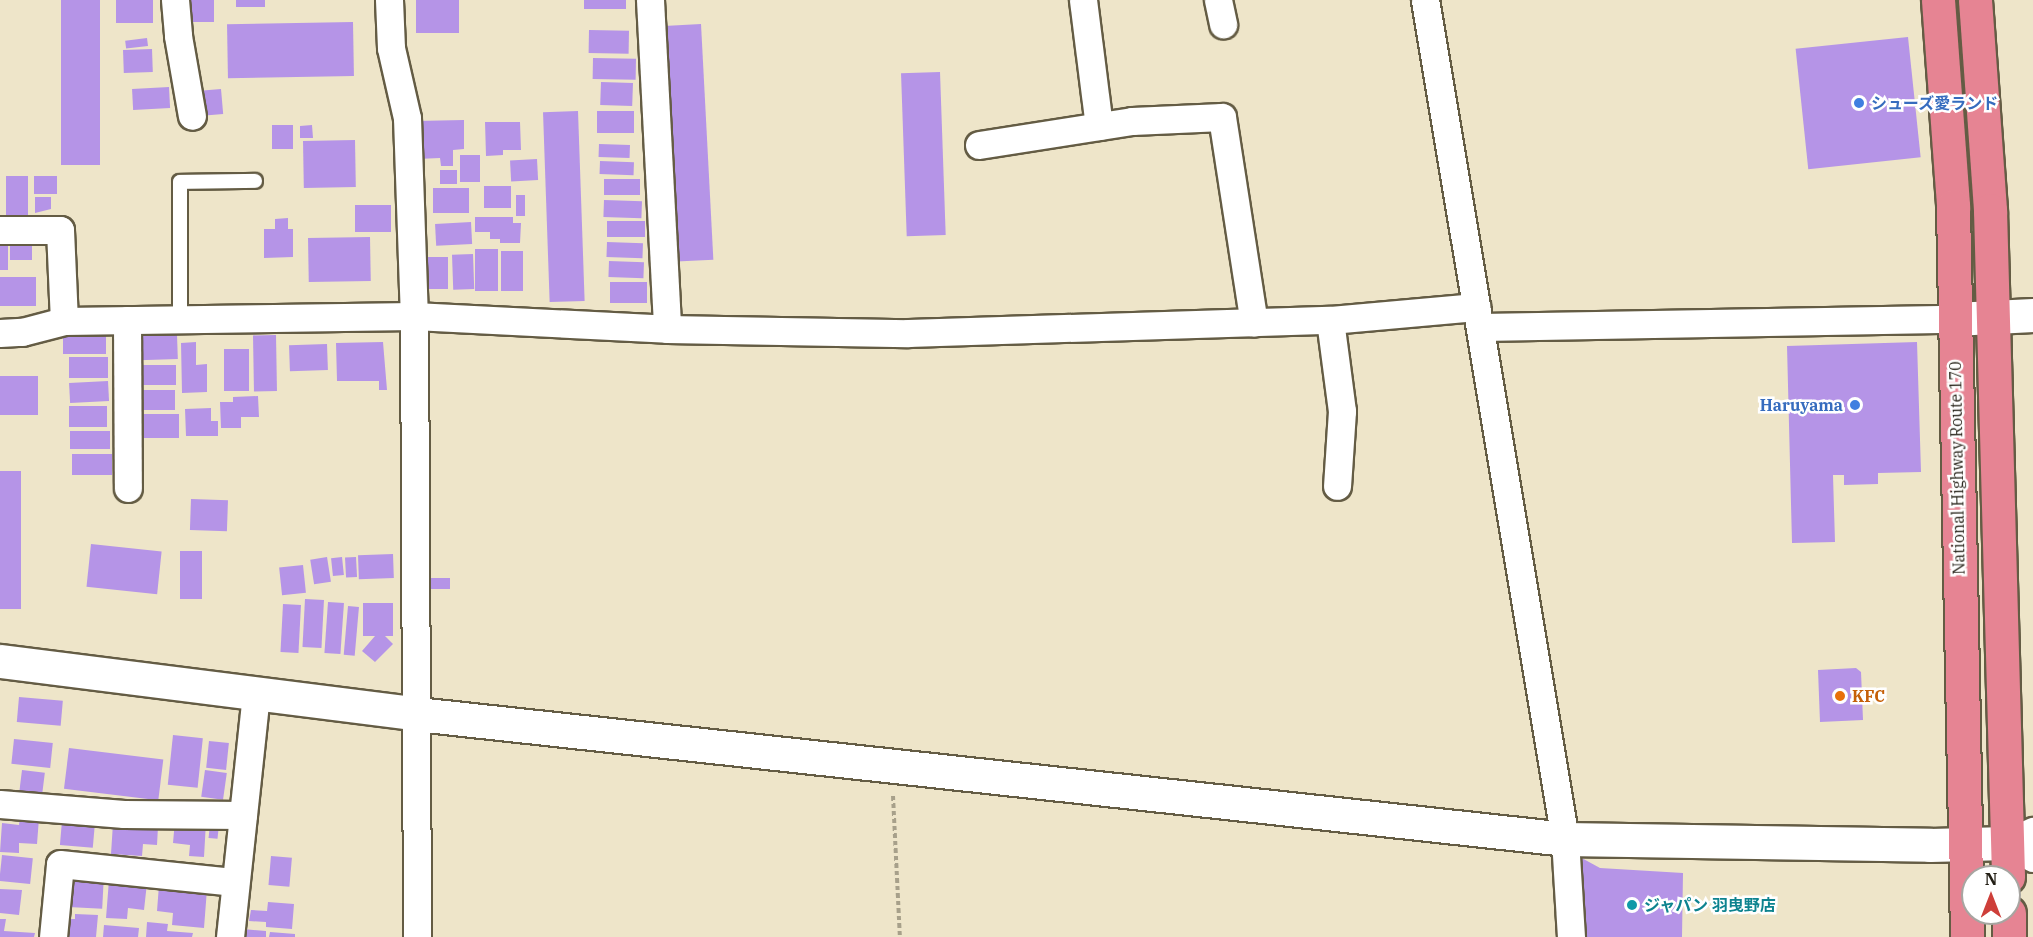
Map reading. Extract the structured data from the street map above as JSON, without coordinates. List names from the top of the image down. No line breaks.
{"streets":{"highway":["National Highway Route 170"]},"places":["シューズ愛ランド","Haruyama","KFC","ジャパン 羽曳野店"],"north":"top"}
